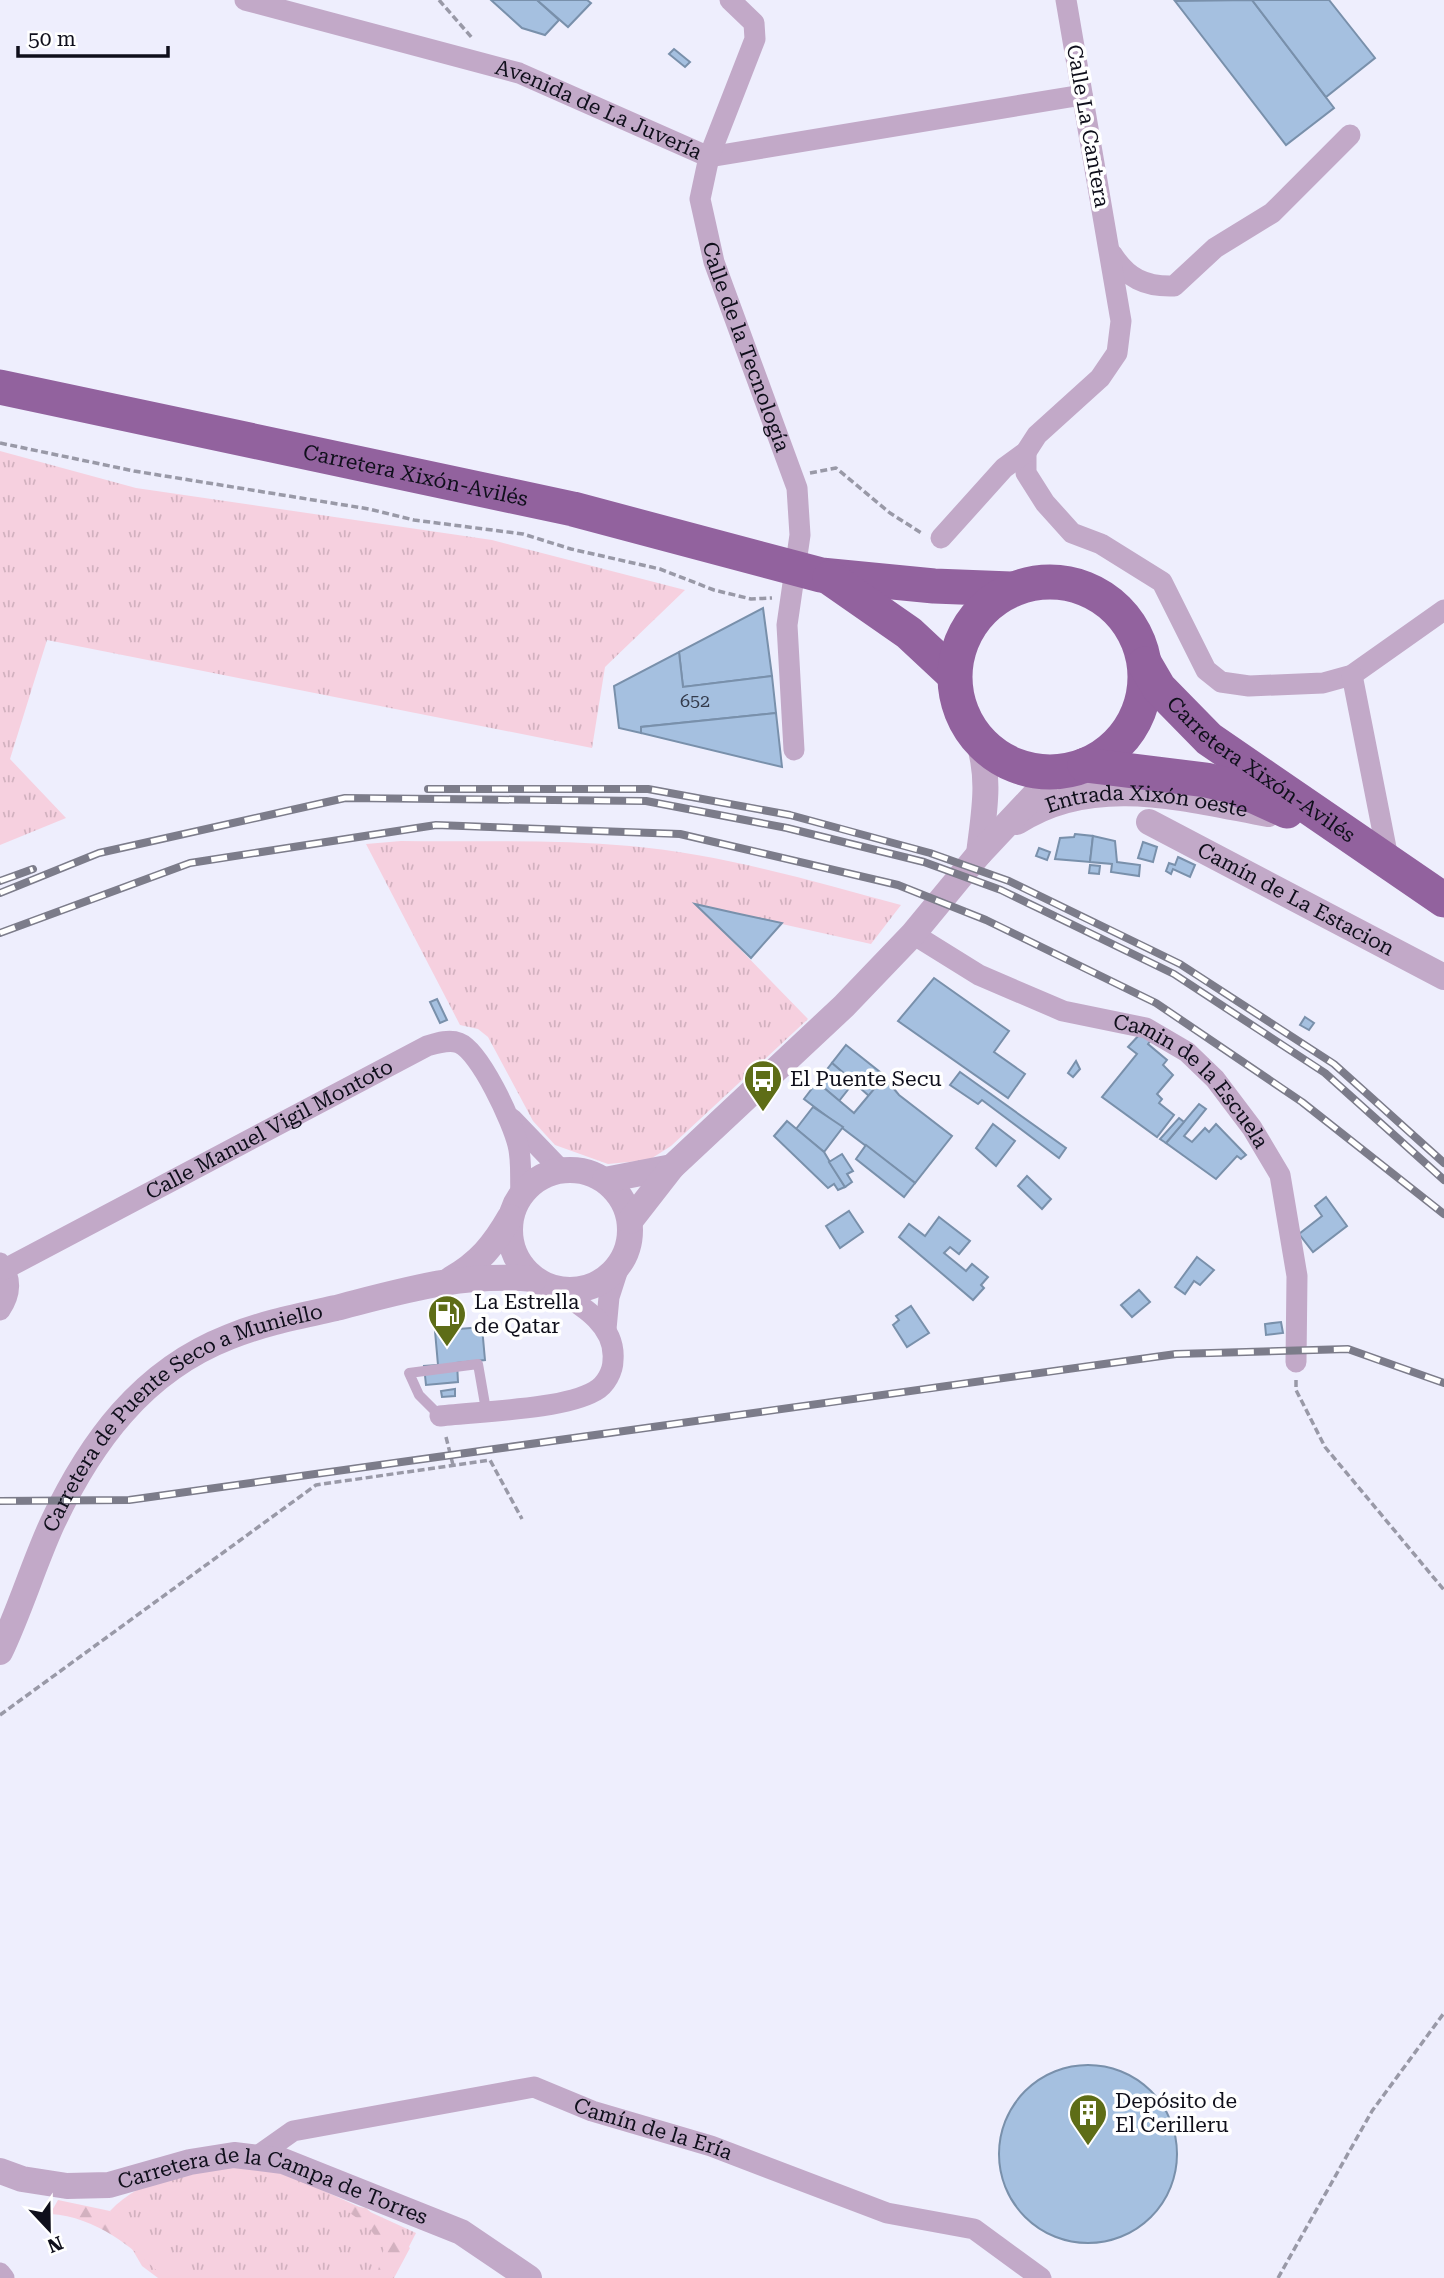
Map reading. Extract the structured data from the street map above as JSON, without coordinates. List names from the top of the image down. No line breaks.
{"streets":{"highway":["Carretera Xixón-Avilés"],"street":["Avenida de La Juvería","Calle La Cantera","Calle de la Tecnología","Entrada Xixón oeste","Camín de La Estacion","Camin de la Escuela","Calle Manuel Vigil Montoto","Carretera de Puente Seco a Muniello","Camín de la Ería","Carretera de la Campa de Torres"]},"crossings":[["Avenida de La Juvería","Calle La Cantera"],["Avenida de La Juvería","Calle de la Tecnología"],["Carretera Xixón-Avilés","Entrada Xixón oeste"],["Calle Manuel Vigil Montoto","Carretera de Puente Seco a Muniello"],["Camín de la Ería","Carretera de la Campa de Torres"]],"places":{"bus stop":["El Puente Secu"],"fuel station":["La Estrella de Qatar"],"building":["Depósito de El Cerilleru"]},"house_numbers":["652"],"scale_bar":"50 m","north":"bottom"}
